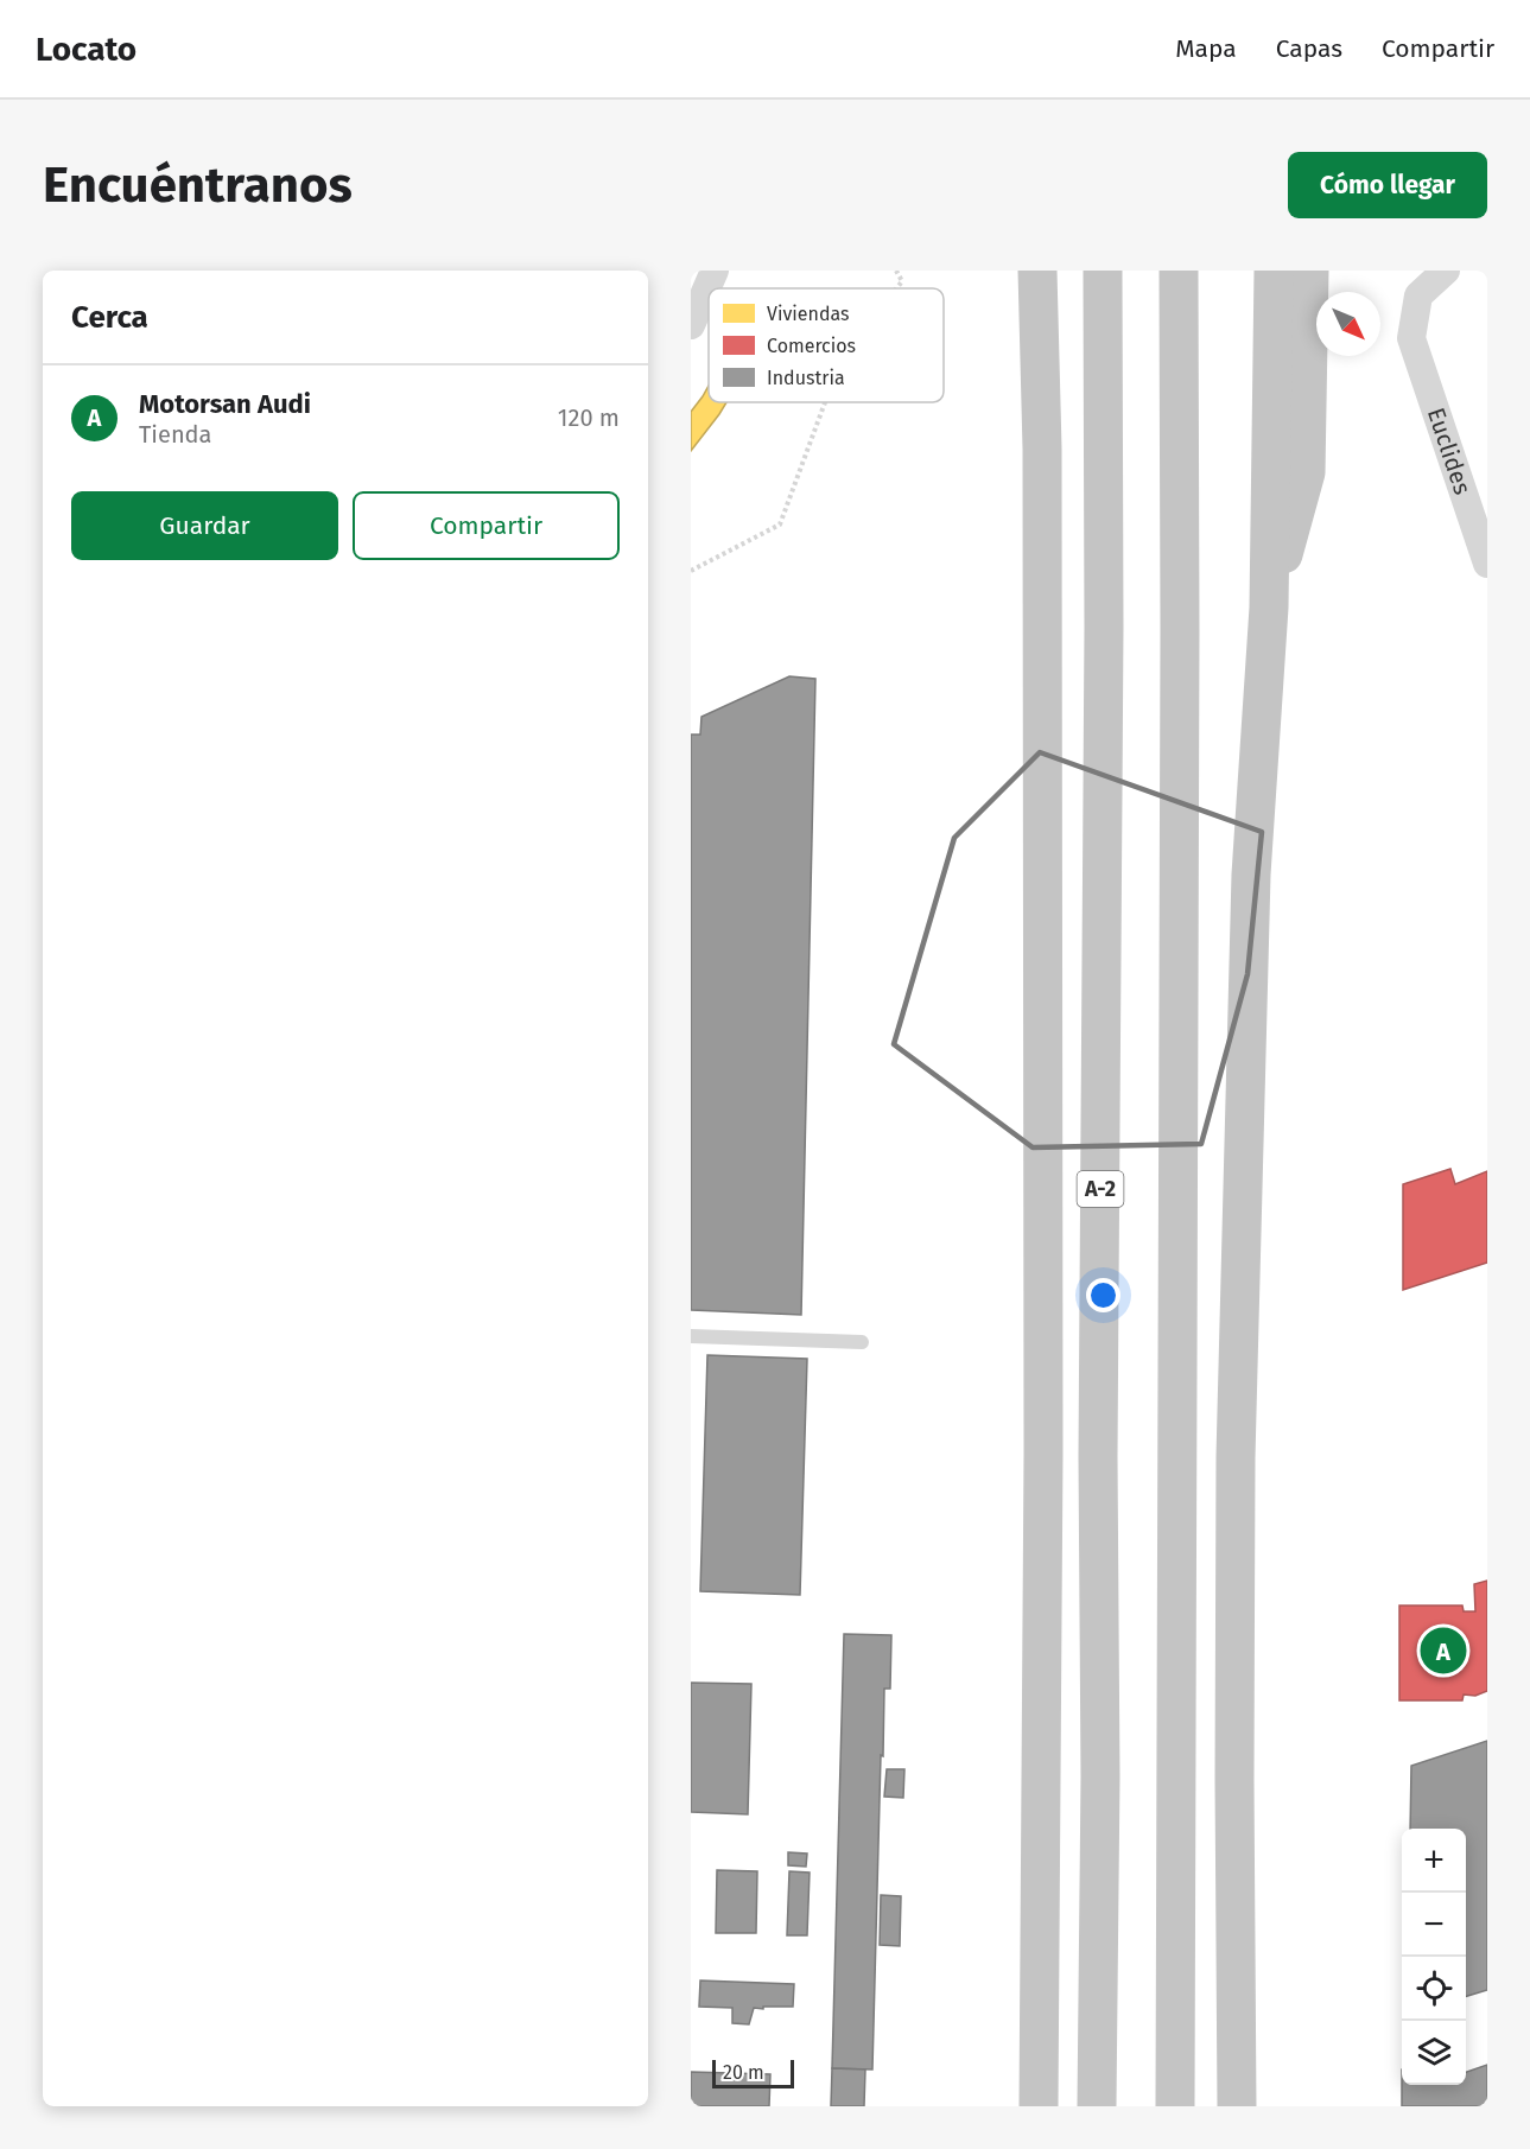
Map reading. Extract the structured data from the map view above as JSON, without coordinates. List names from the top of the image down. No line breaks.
{"streets":{"highway":["A-2"],"street":["Euclides"]},"legend":["Viviendas","Comercios","Industria"],"scale_bar":"20 m","north":"bottom right","page":{"header":"Locato","nav":["Mapa","Capas","Compartir"],"buttons":["Cómo llegar",["Guardar","Compartir"]],"title":"Encuéntranos","heading":"Cerca","list":[{"mark":"A","name":"Motorsan Audi","note":"Tienda","value":"120 m"}],"pins":"A","map_buttons":["+","−"],"scale":"20 m"}}
